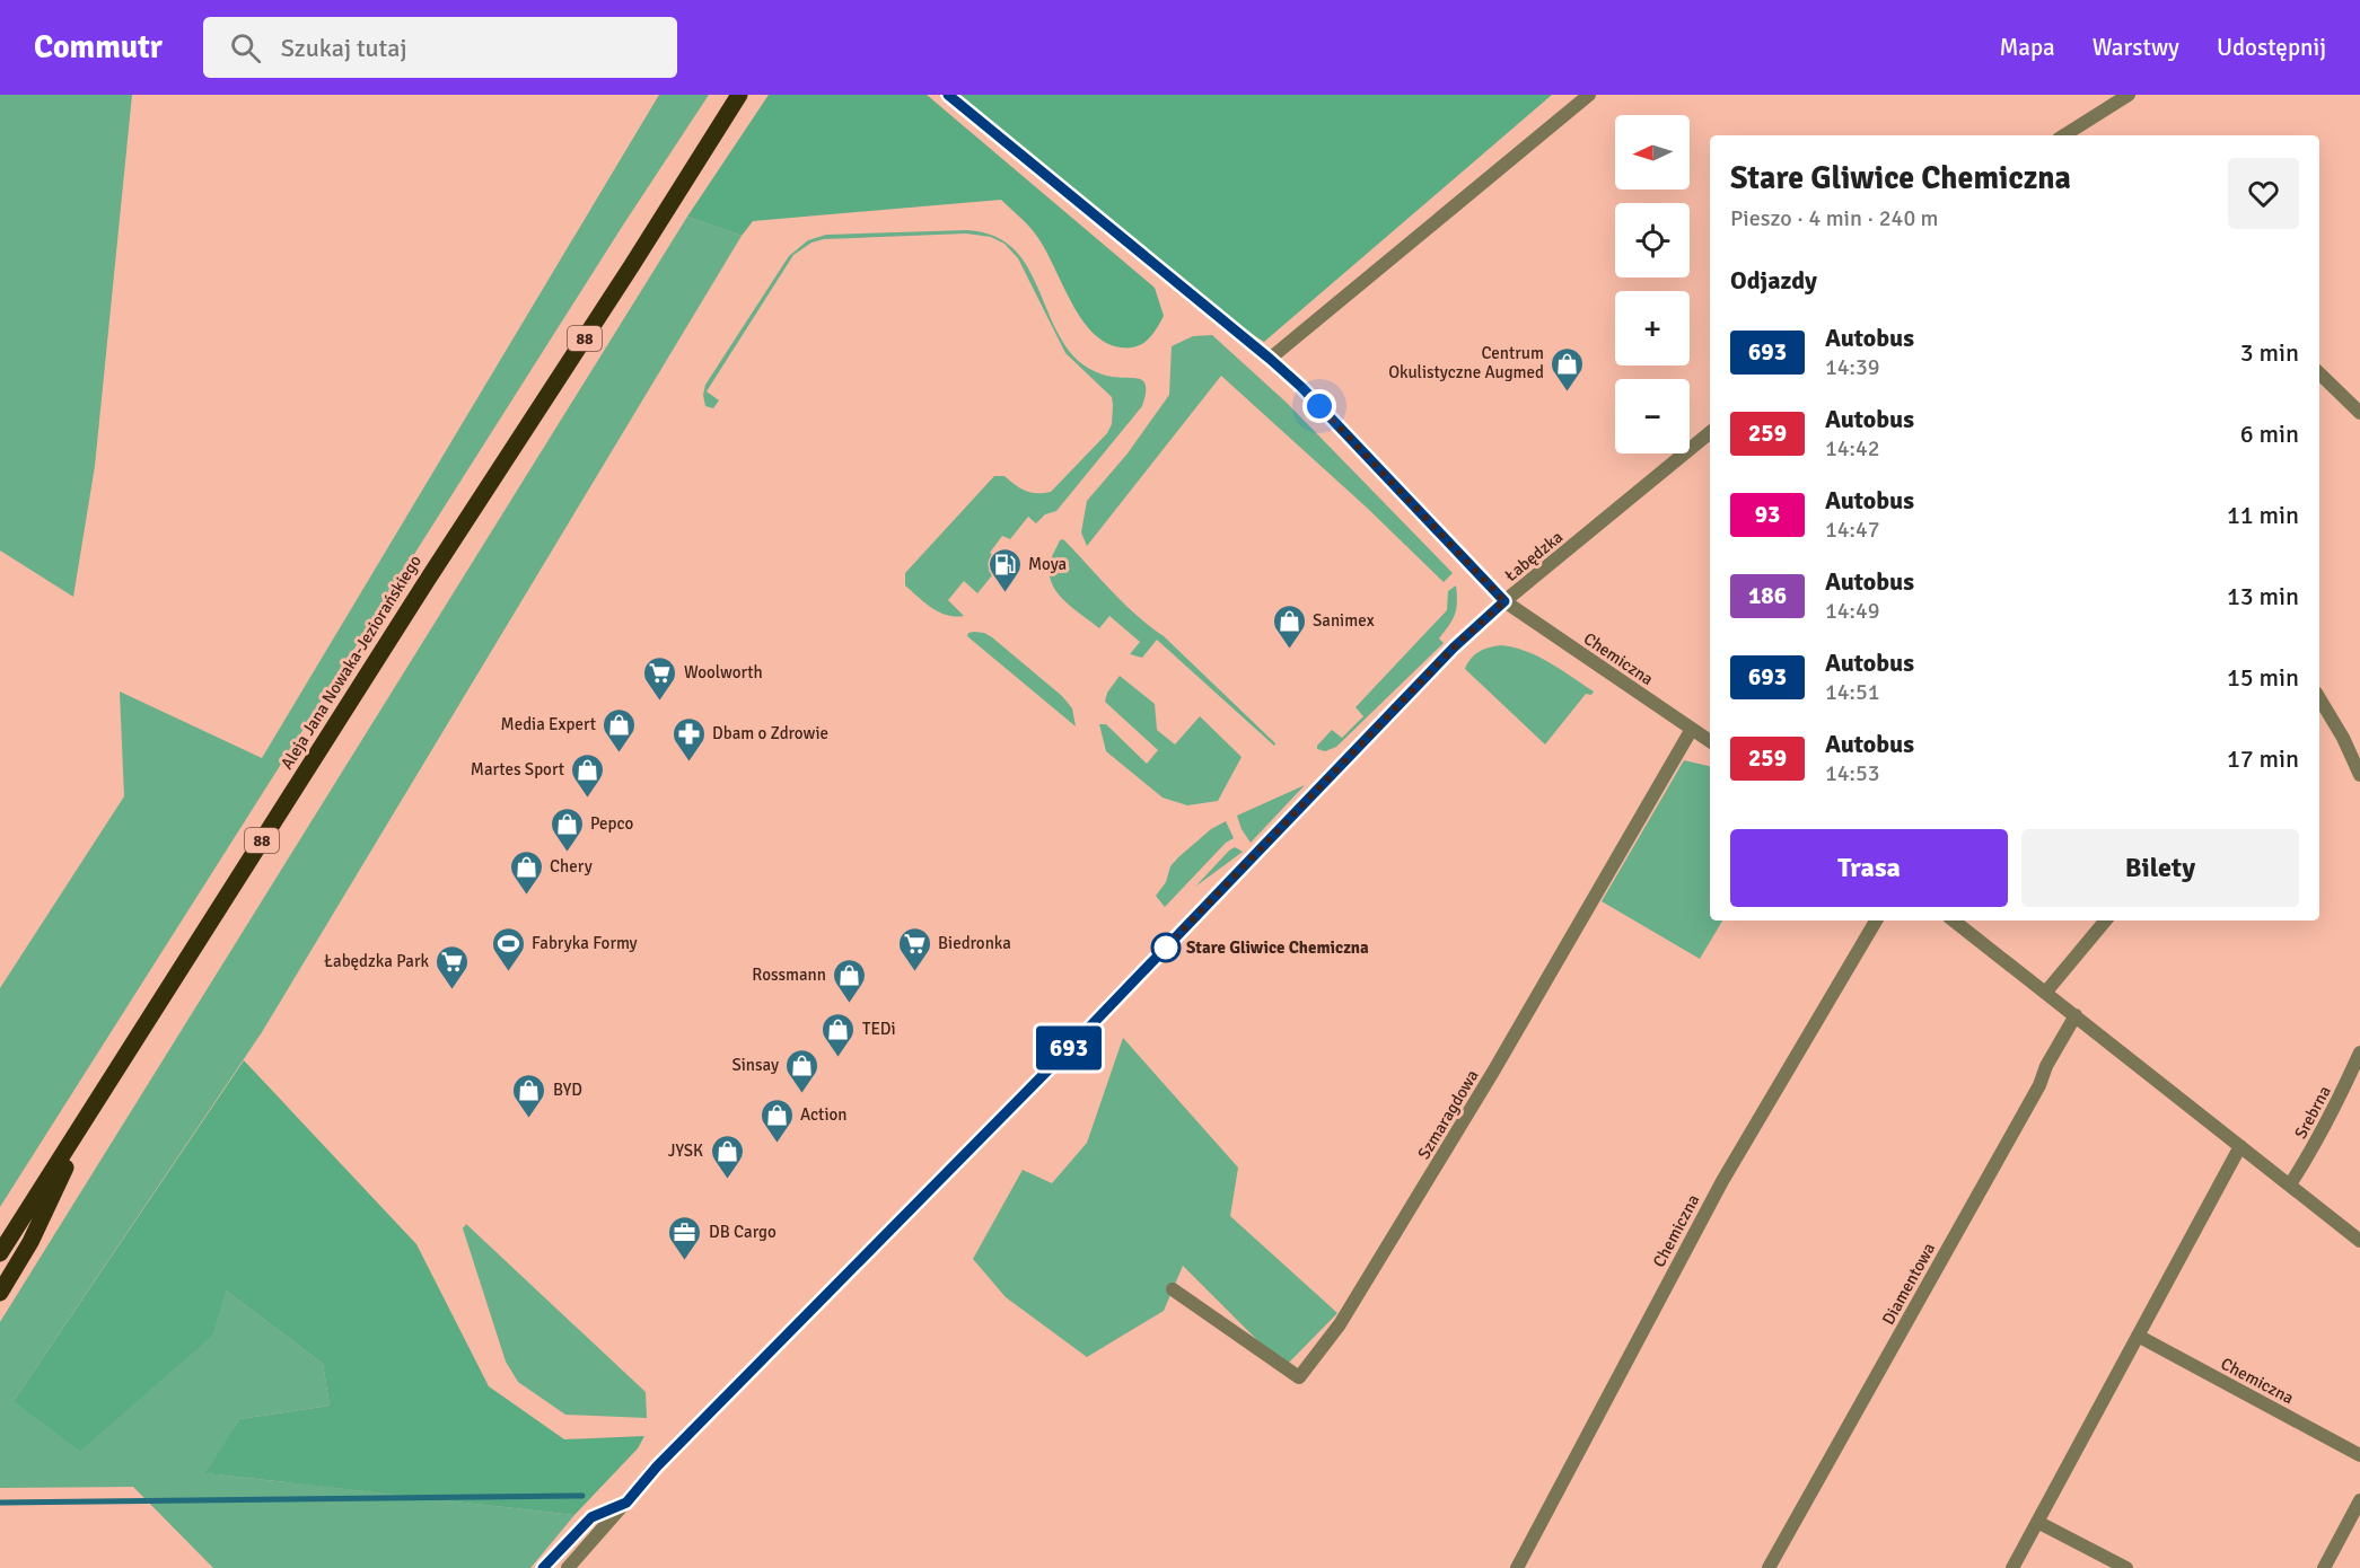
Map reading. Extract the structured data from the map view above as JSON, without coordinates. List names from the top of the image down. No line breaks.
{"streets":{"main road":["88","Aleja Jana Nowaka-Jeziorańskiego"],"street":["Łabędzka","Chemiczna","Srebrna","Szmaragdowa","Diamentowa"]},"crossings":[["Łabędzka","Chemiczna"],["Chemiczna","Szmaragdowa"]],"places":{"shop":["Centrum Okulistyczne Augmed","Sanimex","Media Expert","Martes Sport","Pepco","Chery","Rossmann","TEDi","Sinsay","BYD","Action","JYSK"],"fuel station":["Moya"],"supermarket":["Woolworth","Biedronka","Łabędzka Park"],"pharmacy":["Dbam o Zdrowie"],"other":["Stare Gliwice Chemiczna"],"sports":["Fabryka Formy"],"office":["DB Cargo"]},"lines":["bus line 693"],"north":"left","page":{"header":"Commutr","search":"Szukaj tutaj","nav":["Mapa","Warstwy","Udostępnij"],"on_map":"693","map_buttons":["+","−"],"heading":[["Stare Gliwice Chemiczna","Pieszo · 4 min · 240 m"],"Odjazdy"],"list":[{"mark":"693","name":"Autobus","note":"14:39","value":"3 min"},{"mark":"259","name":"Autobus","note":"14:42","value":"6 min"},{"mark":"93","name":"Autobus","note":"14:47","value":"11 min"},{"mark":"186","name":"Autobus","note":"14:49","value":"13 min"},{"mark":"693","name":"Autobus","note":"14:51","value":"15 min"},{"mark":"259","name":"Autobus","note":"14:53","value":"17 min"}],"buttons":["Trasa","Bilety"]}}
